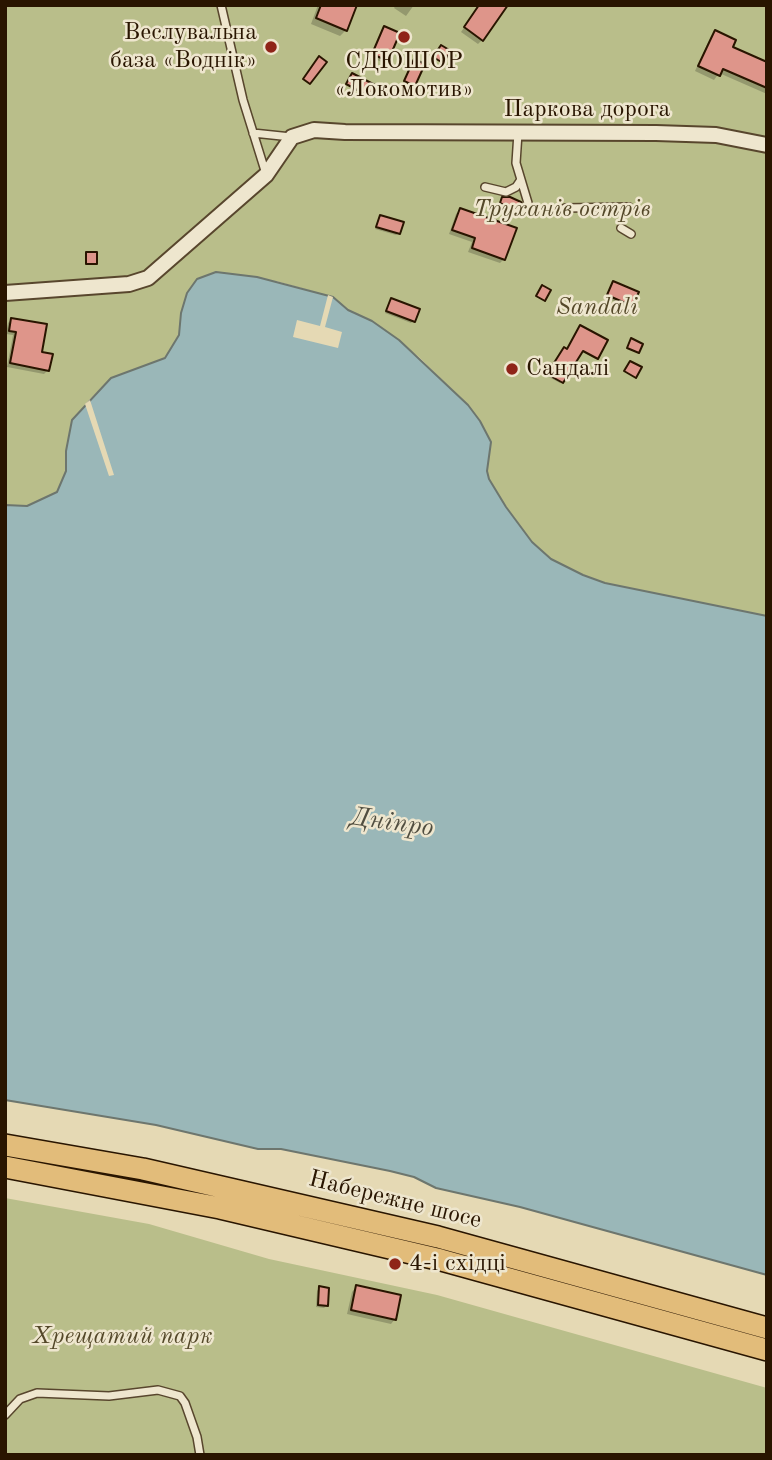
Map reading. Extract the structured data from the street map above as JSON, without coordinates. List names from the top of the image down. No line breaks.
{"streets":{"main road":["Набережне шосе"],"street":["Паркова дорога"]},"water":["Дніпро"],"parks":["Труханів острів","Sandali","Хрещатий парк"],"places":["СДЮШОР «Локомотив»","Веслувальна база «Воднік»","Сандалі","4-і східці"]}
